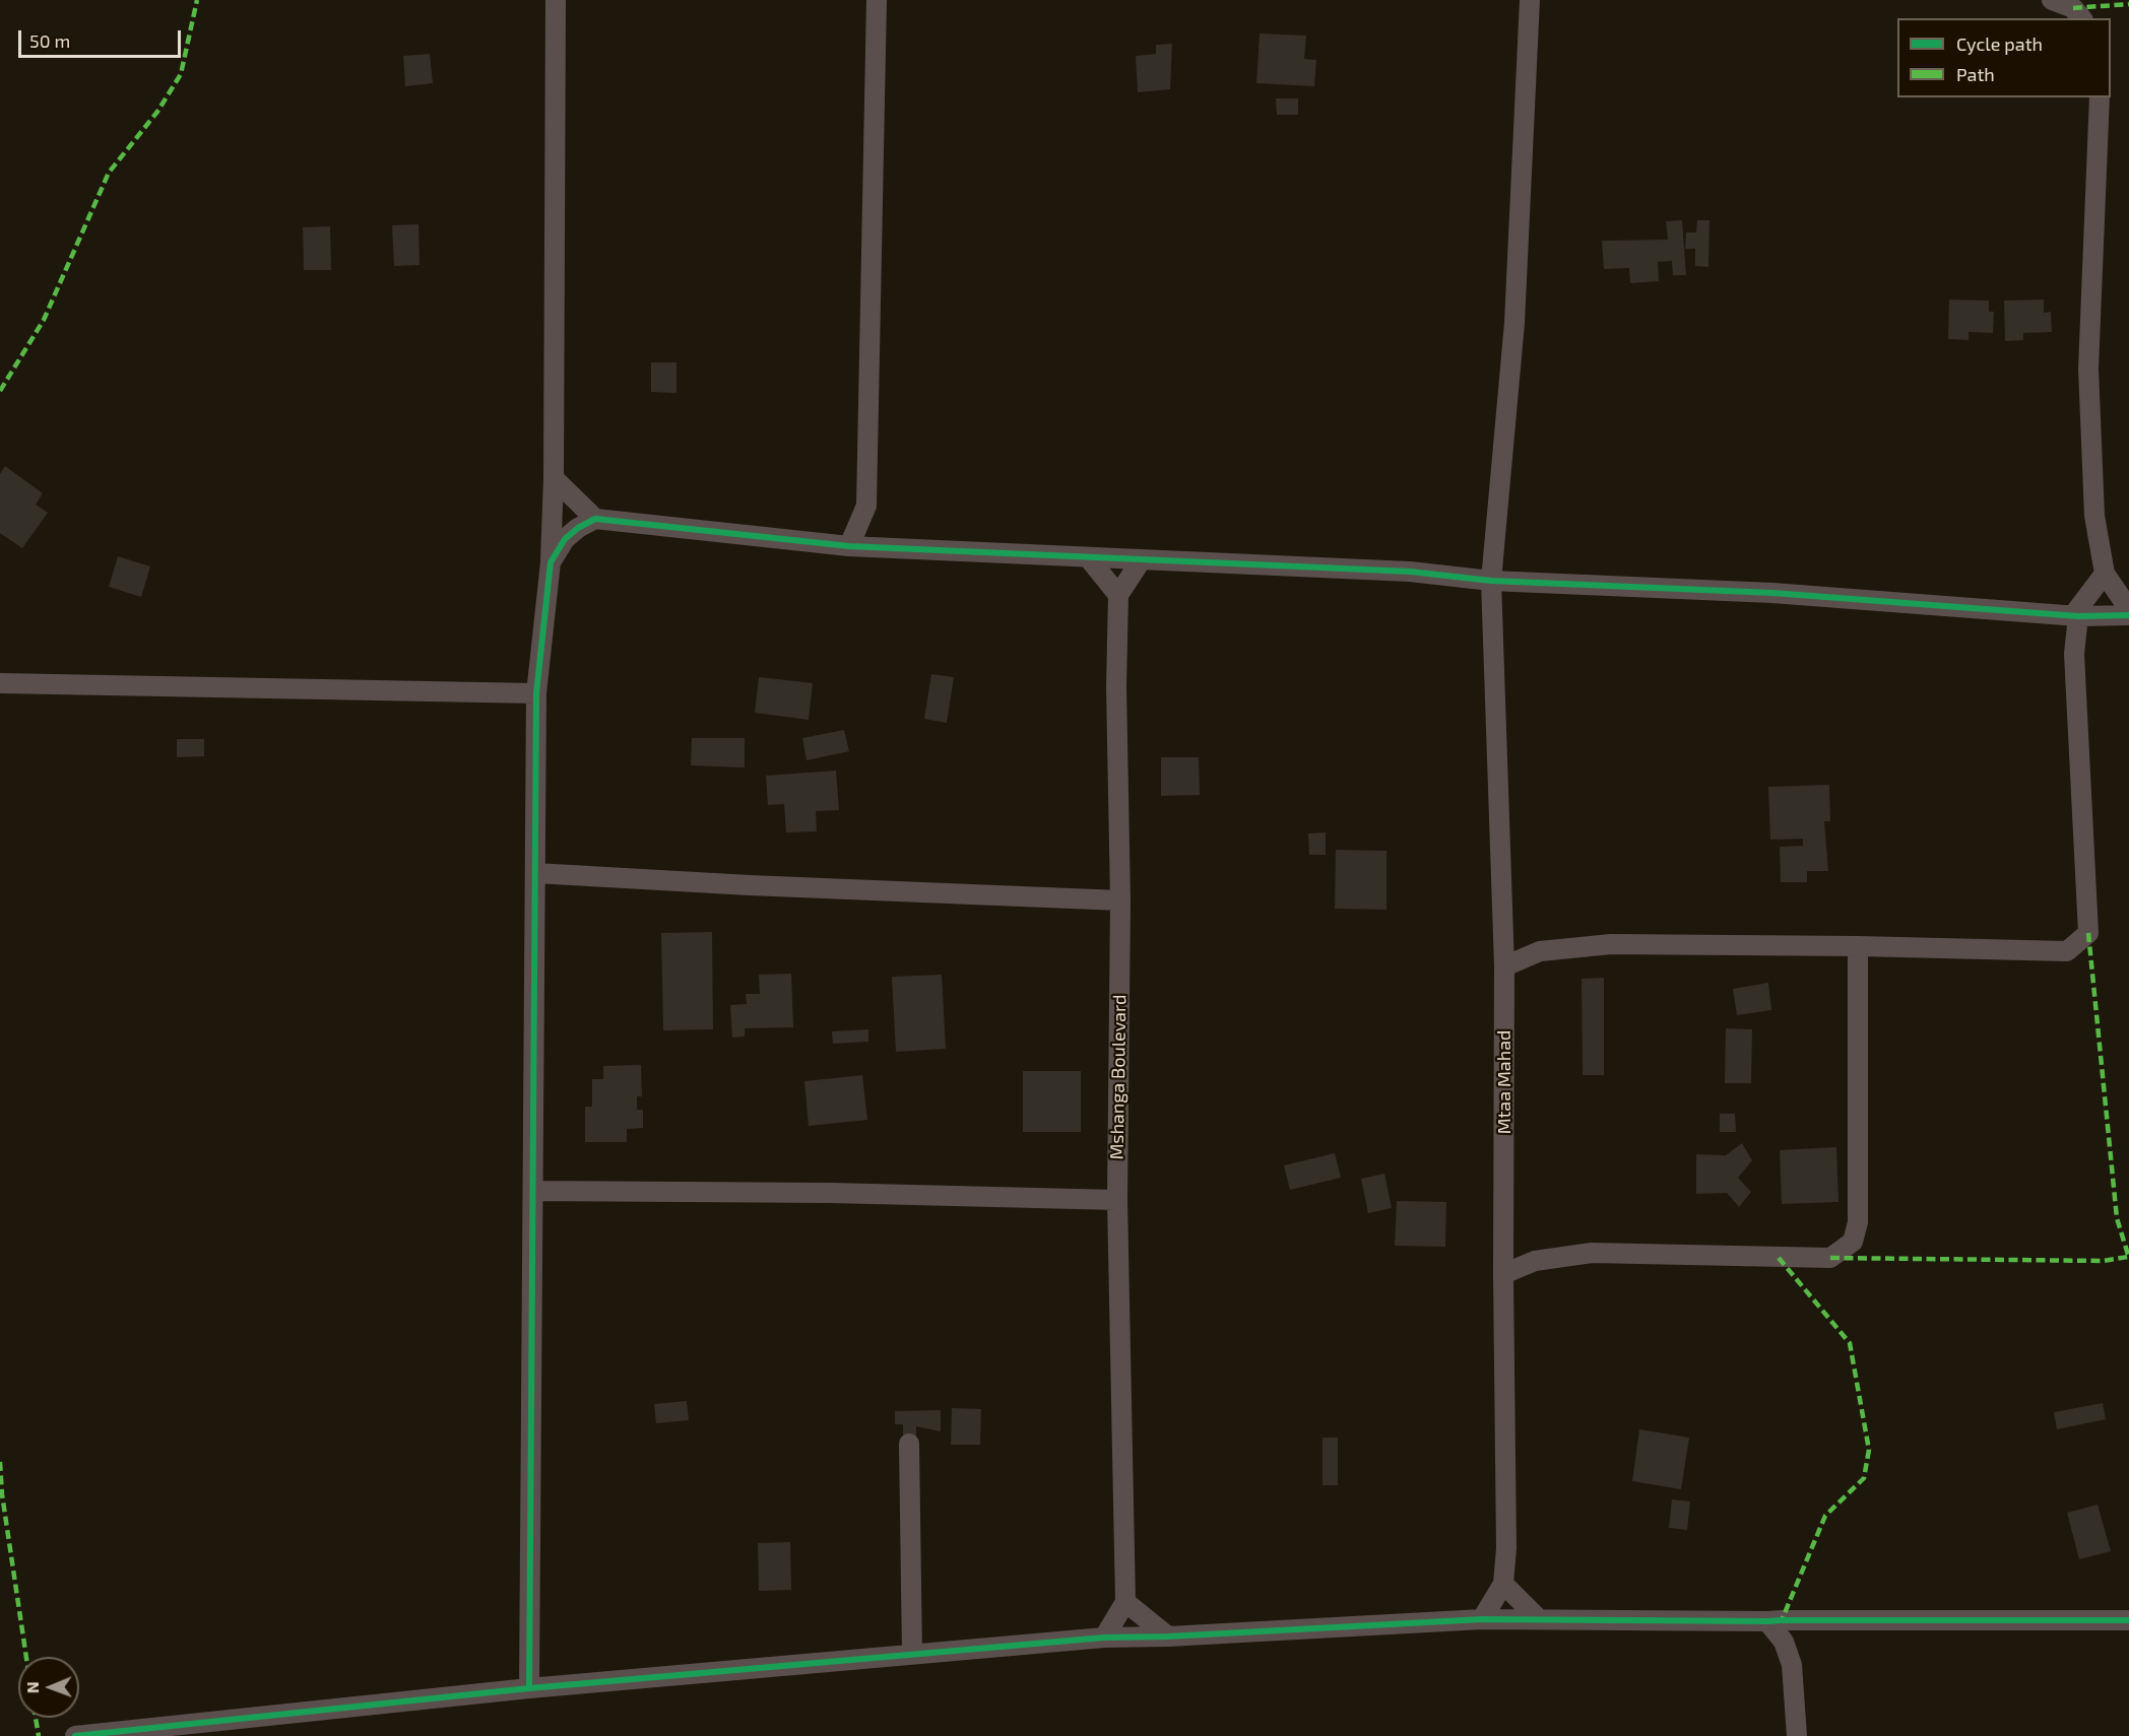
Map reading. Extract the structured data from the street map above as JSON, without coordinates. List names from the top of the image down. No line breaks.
{"streets":{"street":["Mshanga Boulevard","Mtaa Mahad"]},"legend":["Cycle path","Path"],"scale_bar":"50 m","north":"left"}
